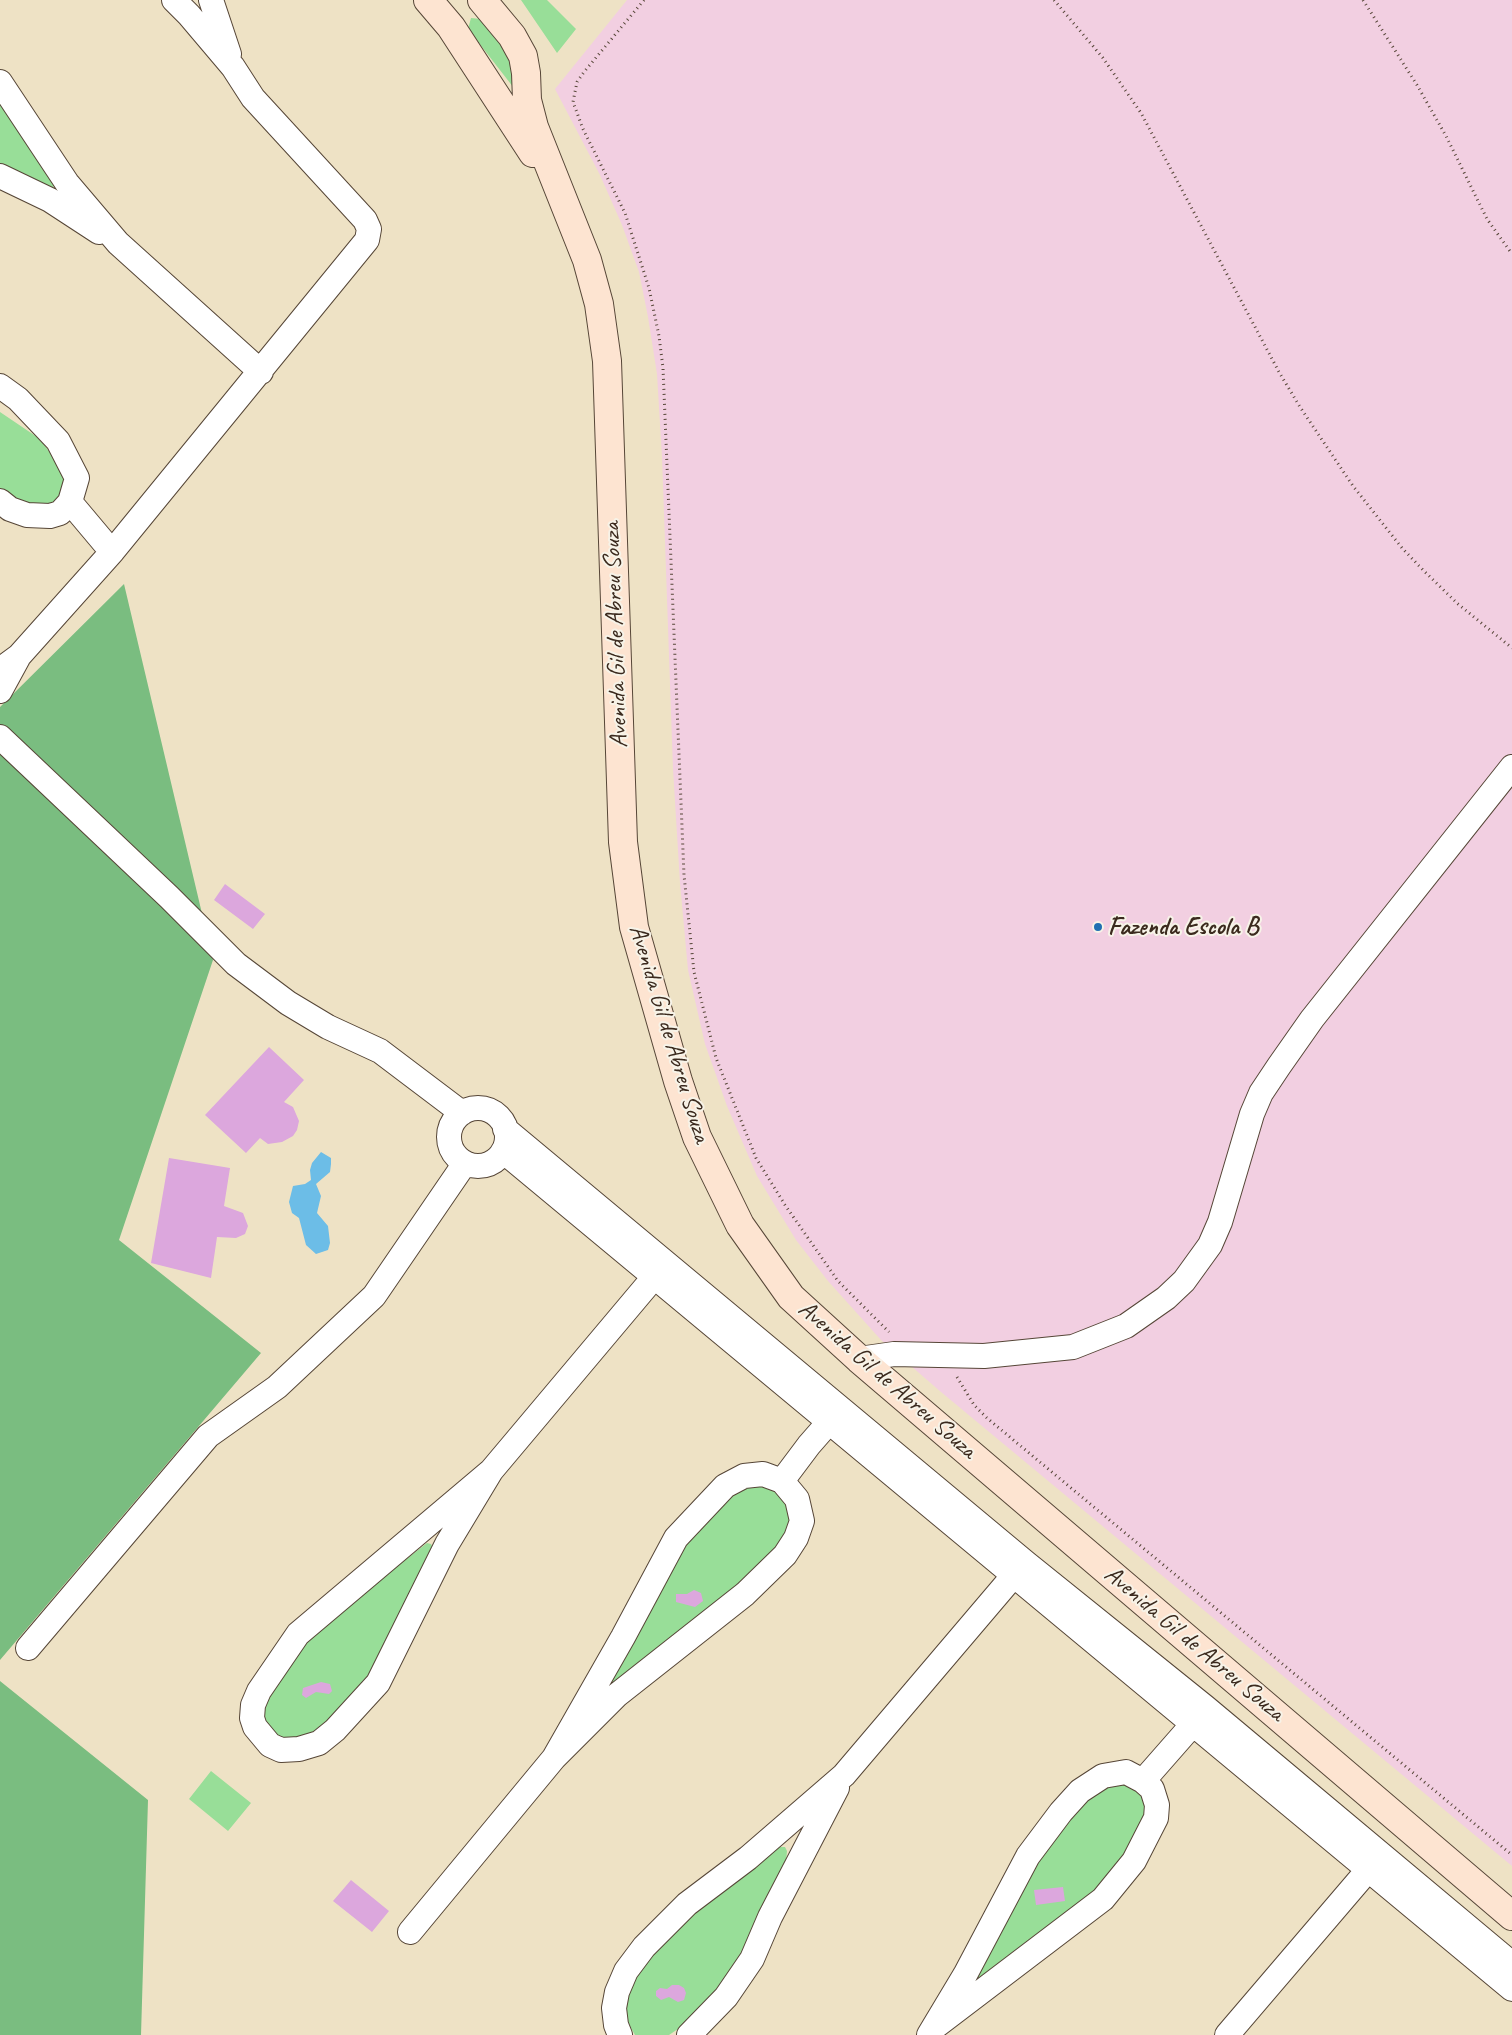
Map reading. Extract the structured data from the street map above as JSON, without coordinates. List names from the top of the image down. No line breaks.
{"streets":{"street":["Avenida Gil de Abreu Souza"]},"places":["Fazenda Escola B"]}
